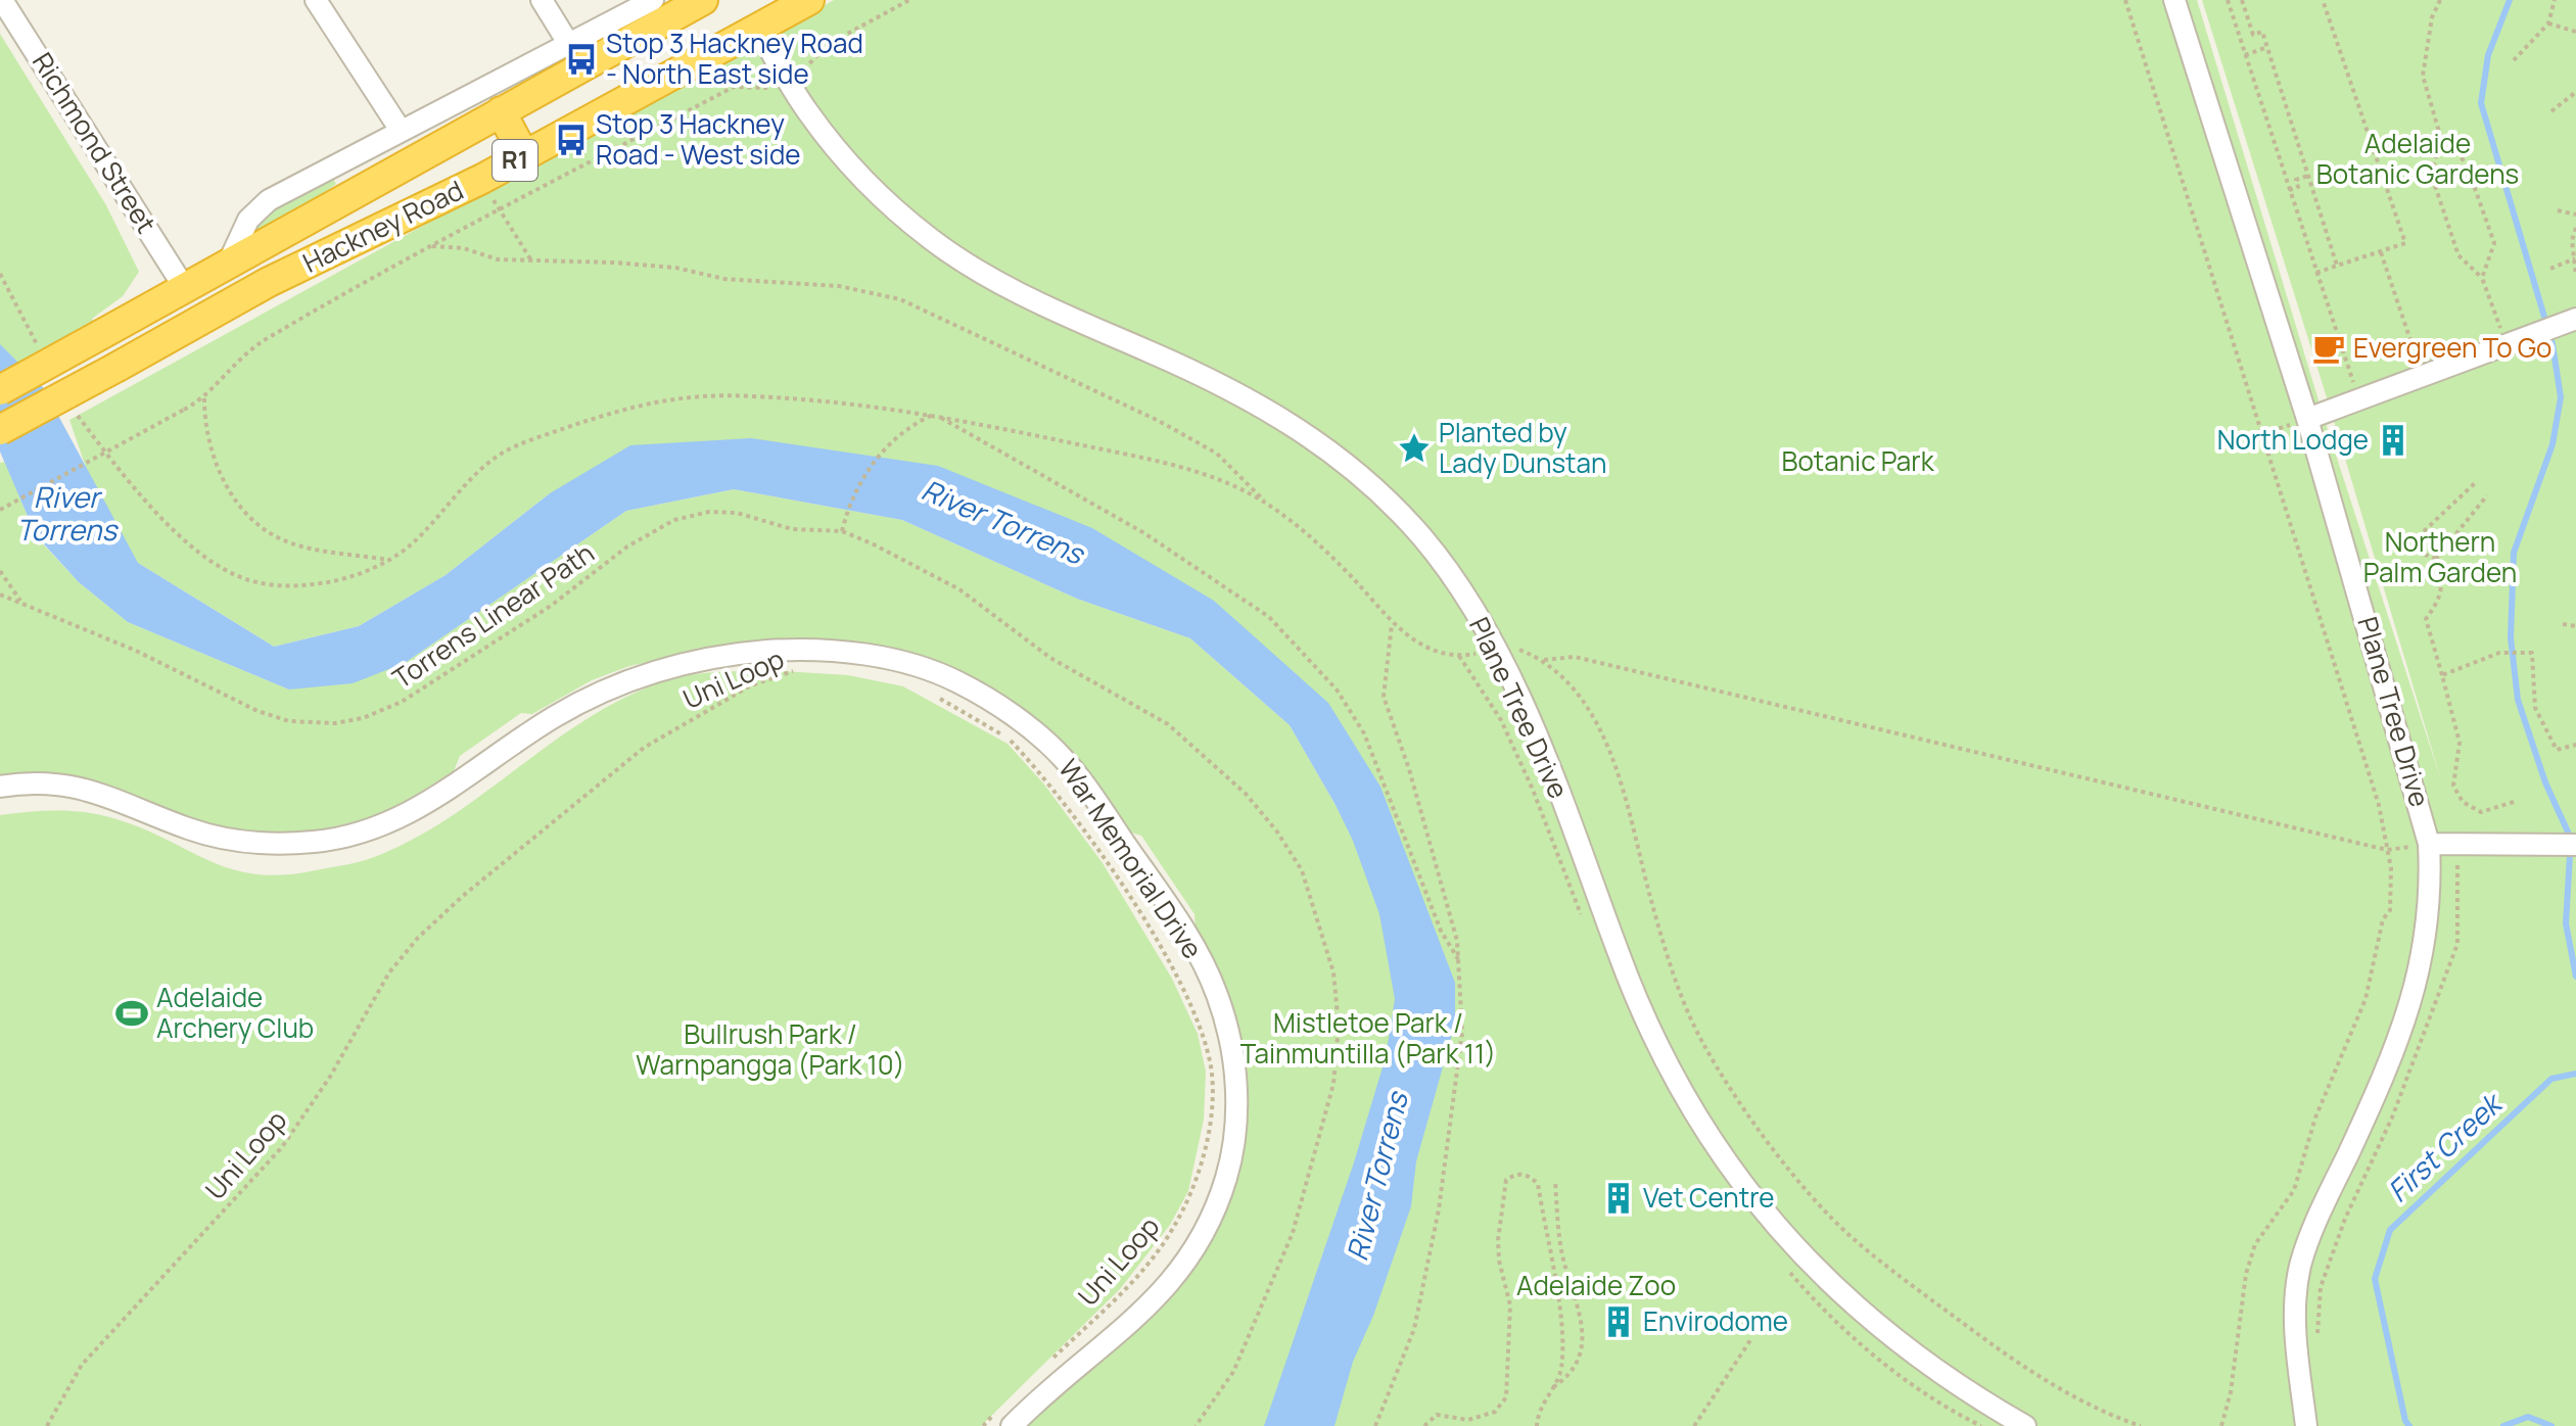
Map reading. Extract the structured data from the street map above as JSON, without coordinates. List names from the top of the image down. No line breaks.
{"streets":{"highway":["R1","Hackney Road"],"street":["Richmond Street","Plane Tree Drive","War Memorial Drive"],"path":["Torrens Linear Path","Uni Loop"]},"crossings":[["Richmond Street","Hackney Road"],["Hackney Road","Plane Tree Drive"]],"water":["River Torrens","First Creek"],"parks":["Adelaide Botanic Gardens","Botanic Park","Northern Palm Garden","Mistletoe Park / Tainmuntilla (Park 11)","Bullrush Park / Warnpangga (Park 10)","Adelaide Zoo"],"places":{"bus stop":["Stop 3 Hackney Road - North East side","Stop 3 Hackney Road - West side"],"cafe":["Evergreen To Go"],"building":["North Lodge","Vet Centre","Envirodome"],"place":["Planted by Lady Dunstan"],"sports":["Adelaide Archery Club"]}}
